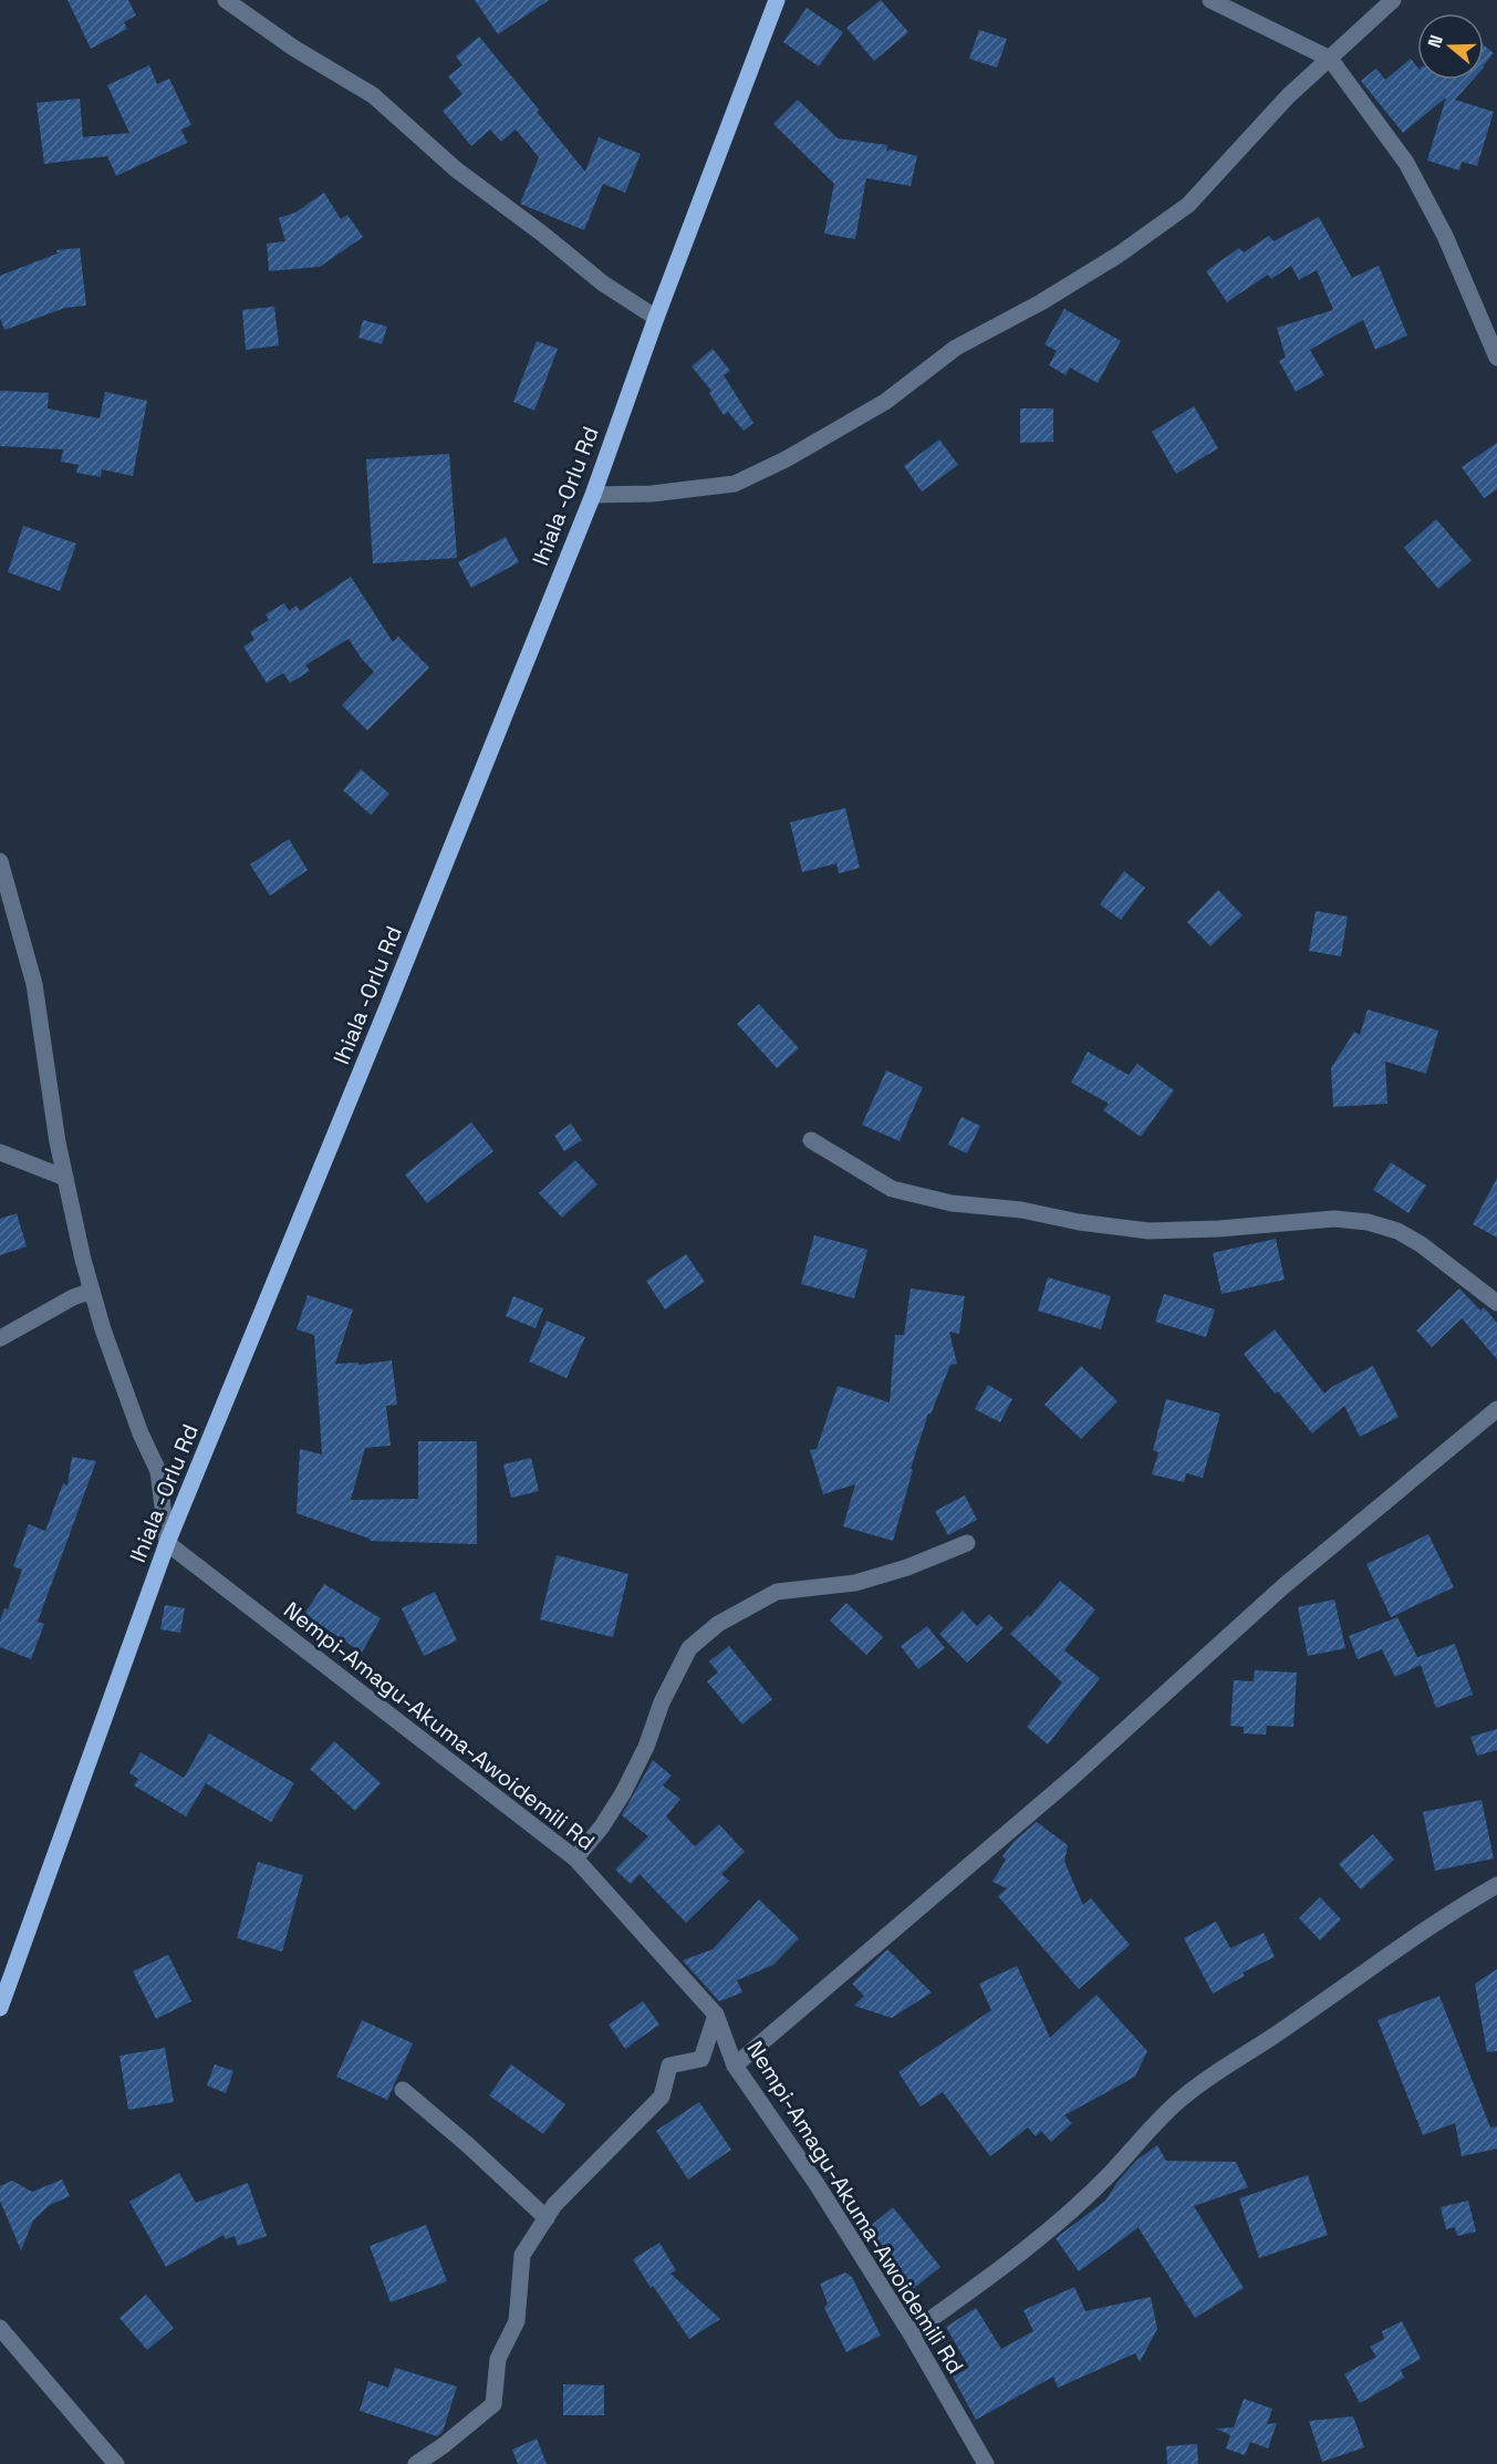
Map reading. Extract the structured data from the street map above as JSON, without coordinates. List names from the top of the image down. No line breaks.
{"streets":{"main road":["Ihiala -Orlu Rd"],"street":["Nempi-Amagu-Akuma-Awoidemili Rd"]},"crossings":[["Ihiala -Orlu Rd","Nempi-Amagu-Akuma-Awoidemili Rd"]],"north":"left"}
